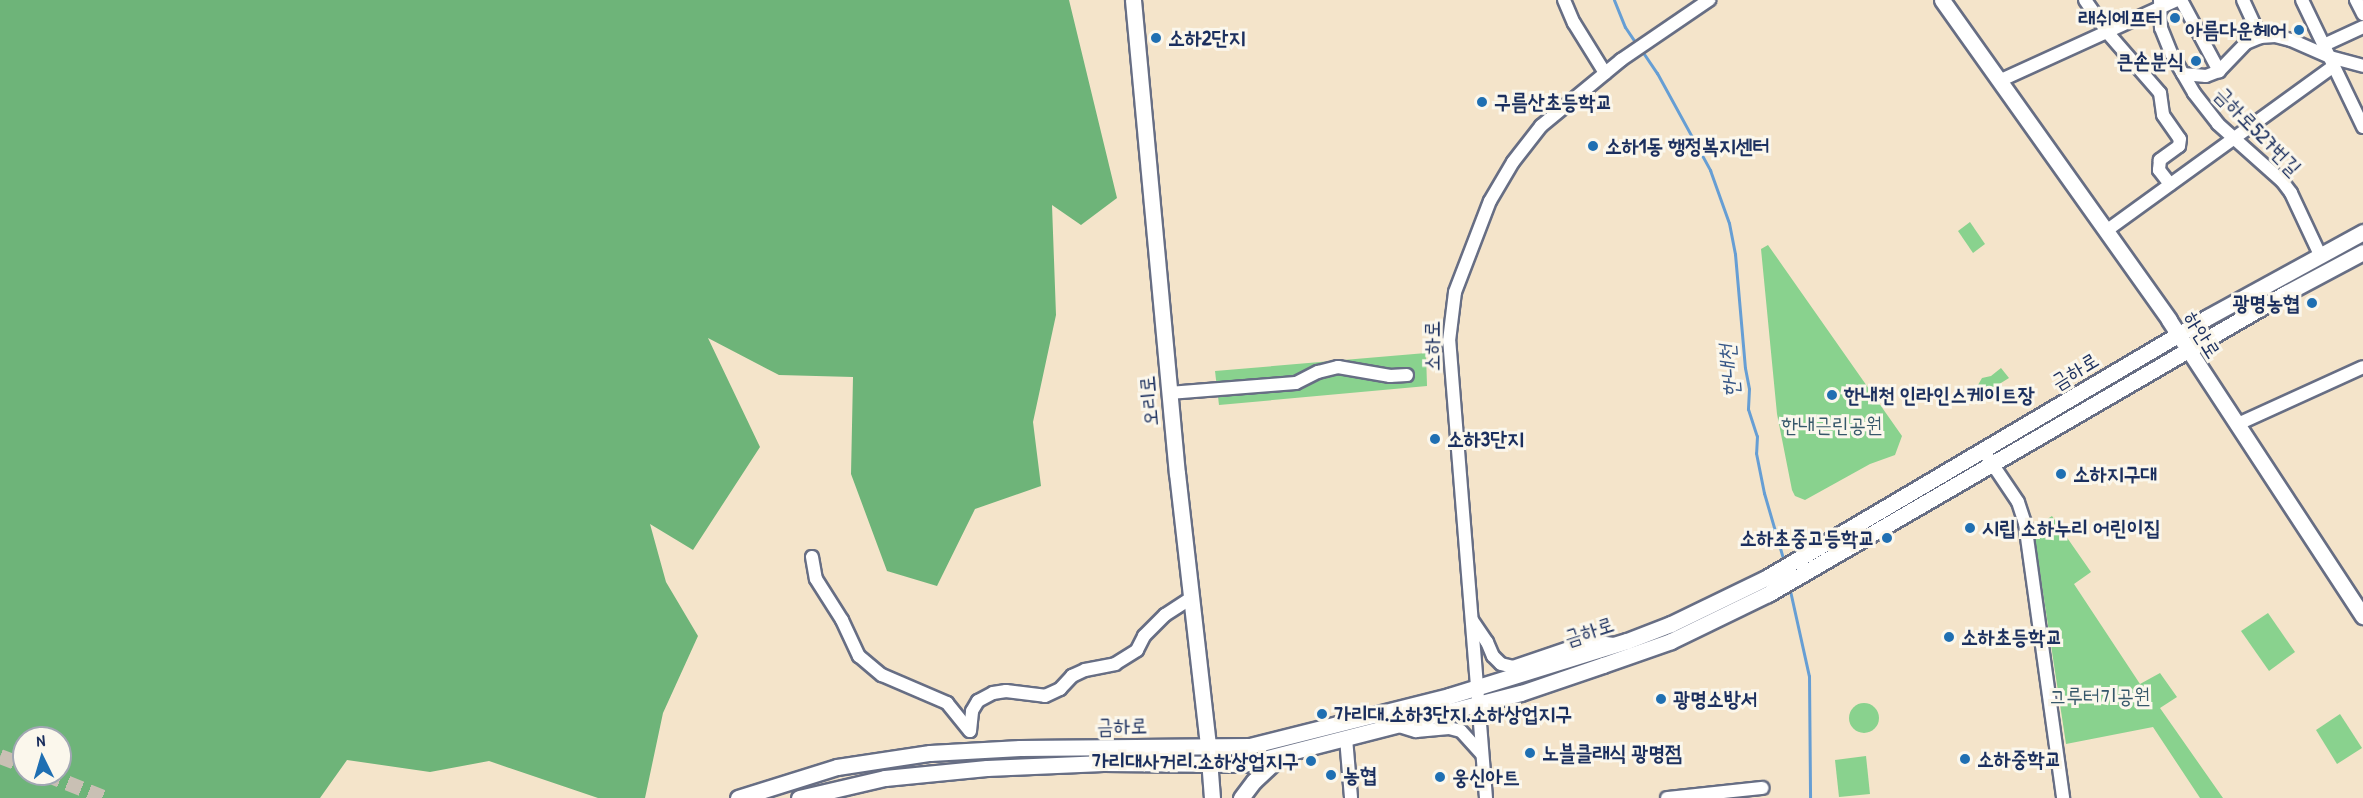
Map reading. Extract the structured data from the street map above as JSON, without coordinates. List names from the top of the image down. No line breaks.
{"streets":{"main road":["하안로","금하로","오리로"],"street":["금하로527번길","소하로"]},"crossings":[["금하로527번길","금하로"],["하안로","금하로"],["소하로","금하로"],["금하로","오리로"]],"water":["한내천"],"parks":["한내근린공원","그루터기공원"],"places":["래쉬에프터","아름다운헤어","소하2단지","큰손분식","구름산초등학교","소하1동 행정복지센터","광명농협","한내천 인라인스케이트장","소하3단지","소하지구대","시립 소하누리 어린이집","소하초중고등학교","소하초등학교","광명소방서","가리대.소하3단지.소하상업지구","노블클래식 광명점","소하중학교","가리대사거리.소하상업지구","농협","웅신아트"],"north":"top"}
